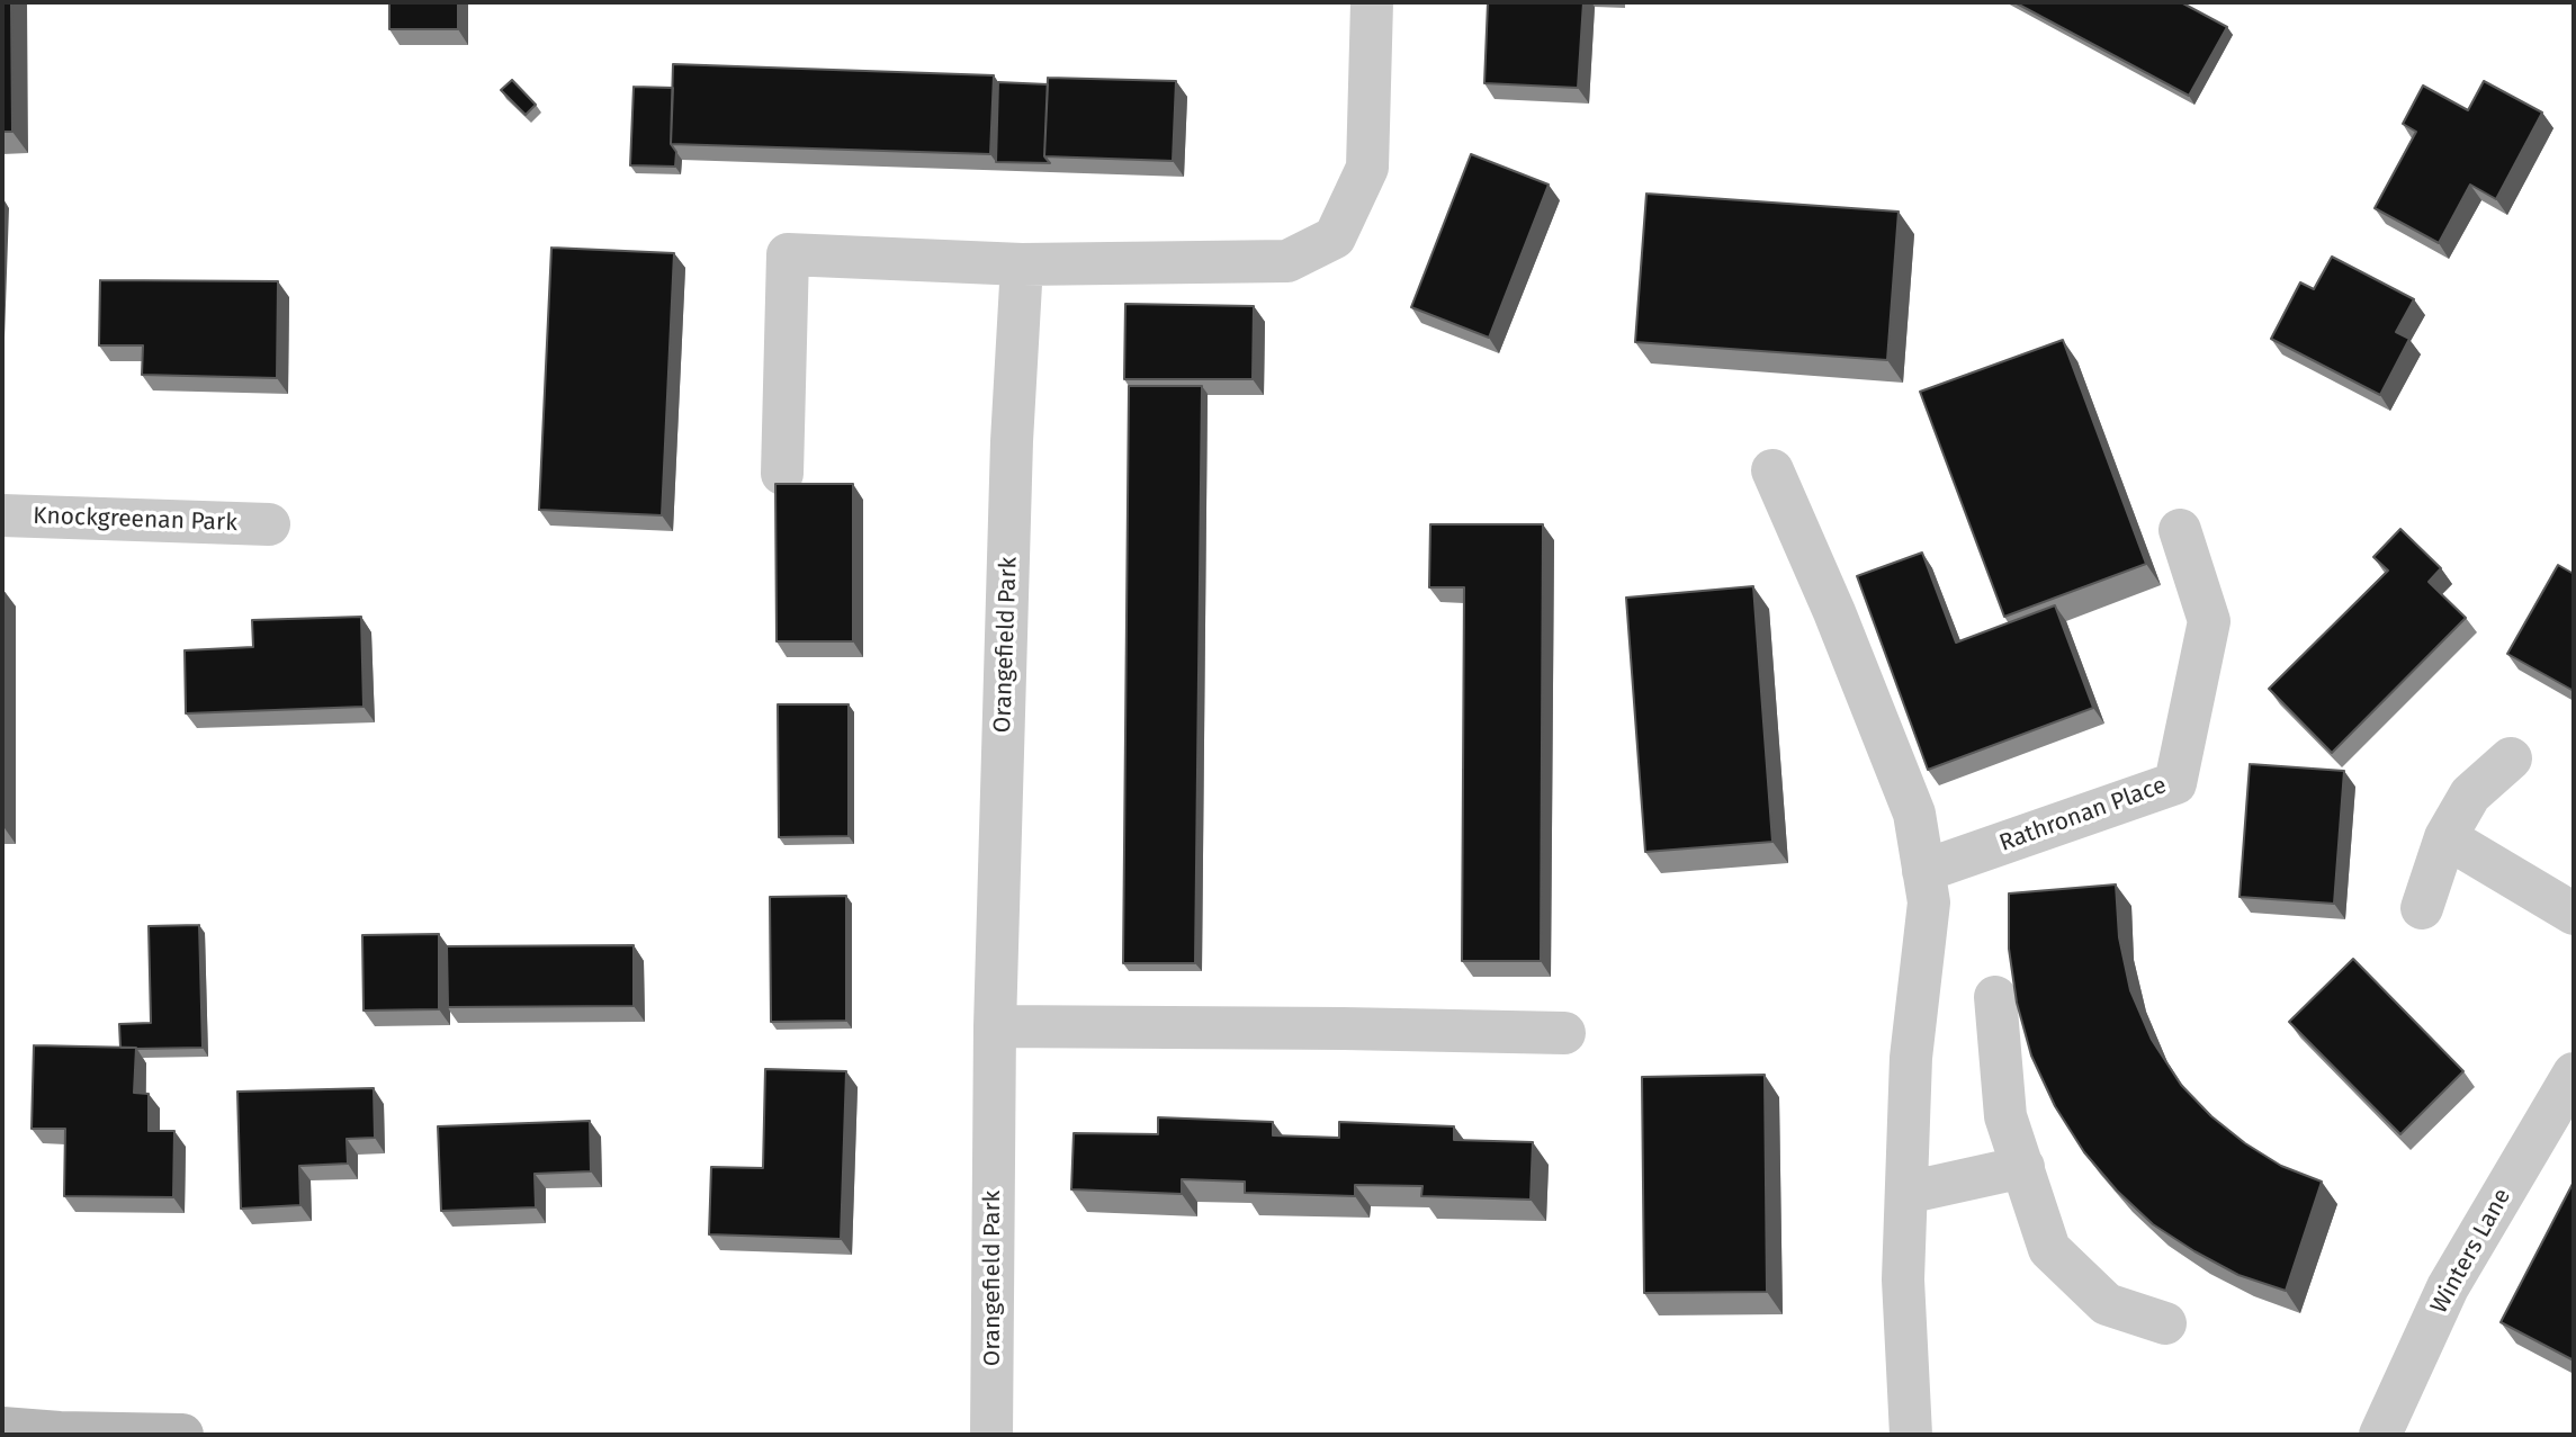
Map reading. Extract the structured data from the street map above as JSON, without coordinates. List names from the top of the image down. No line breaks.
{"streets":{"street":["Knockgreenan Park","Orangefield Park","Rathronan Place","Winters Lane"]}}
